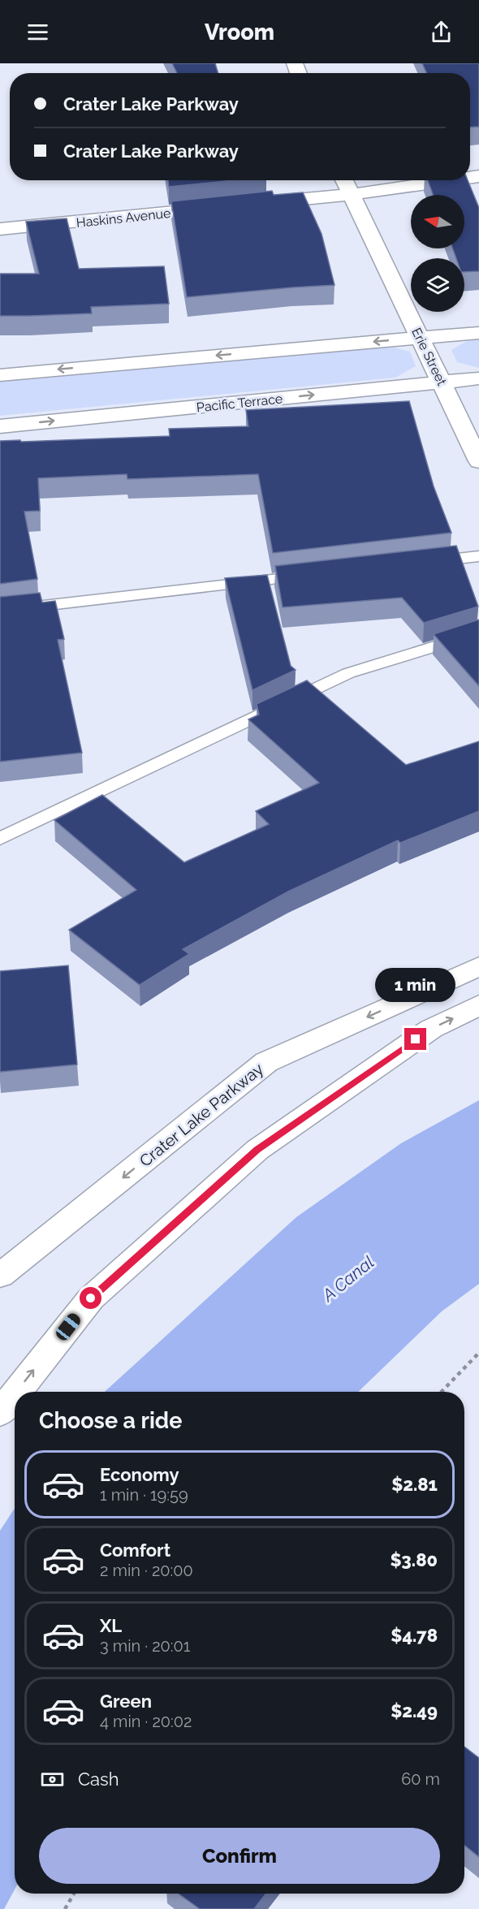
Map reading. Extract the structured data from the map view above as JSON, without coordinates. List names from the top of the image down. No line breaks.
{"streets":{"street":["Haskins Avenue","Erie Street","Pacific Terrace","Crater Lake Parkway"]},"crossings":[["Erie Street","Pacific Terrace"]],"water":["A Canal"],"north":"left","page":{"header":"Vroom","banner":["Crater Lake Parkway","Crater Lake Parkway"],"bubble":"1 min","heading":"Choose a ride","list":[{"name":"Economy","note":"1 min · 19:59","value":"$2.81"},{"name":"Comfort","note":"2 min · 20:00","value":"$3.80"},{"name":"XL","note":"3 min · 20:01","value":"$4.78"},{"name":"Green","note":"4 min · 20:02","value":"$2.49"}],"pay":["Cash","60 m"],"buttons":"Confirm"}}
